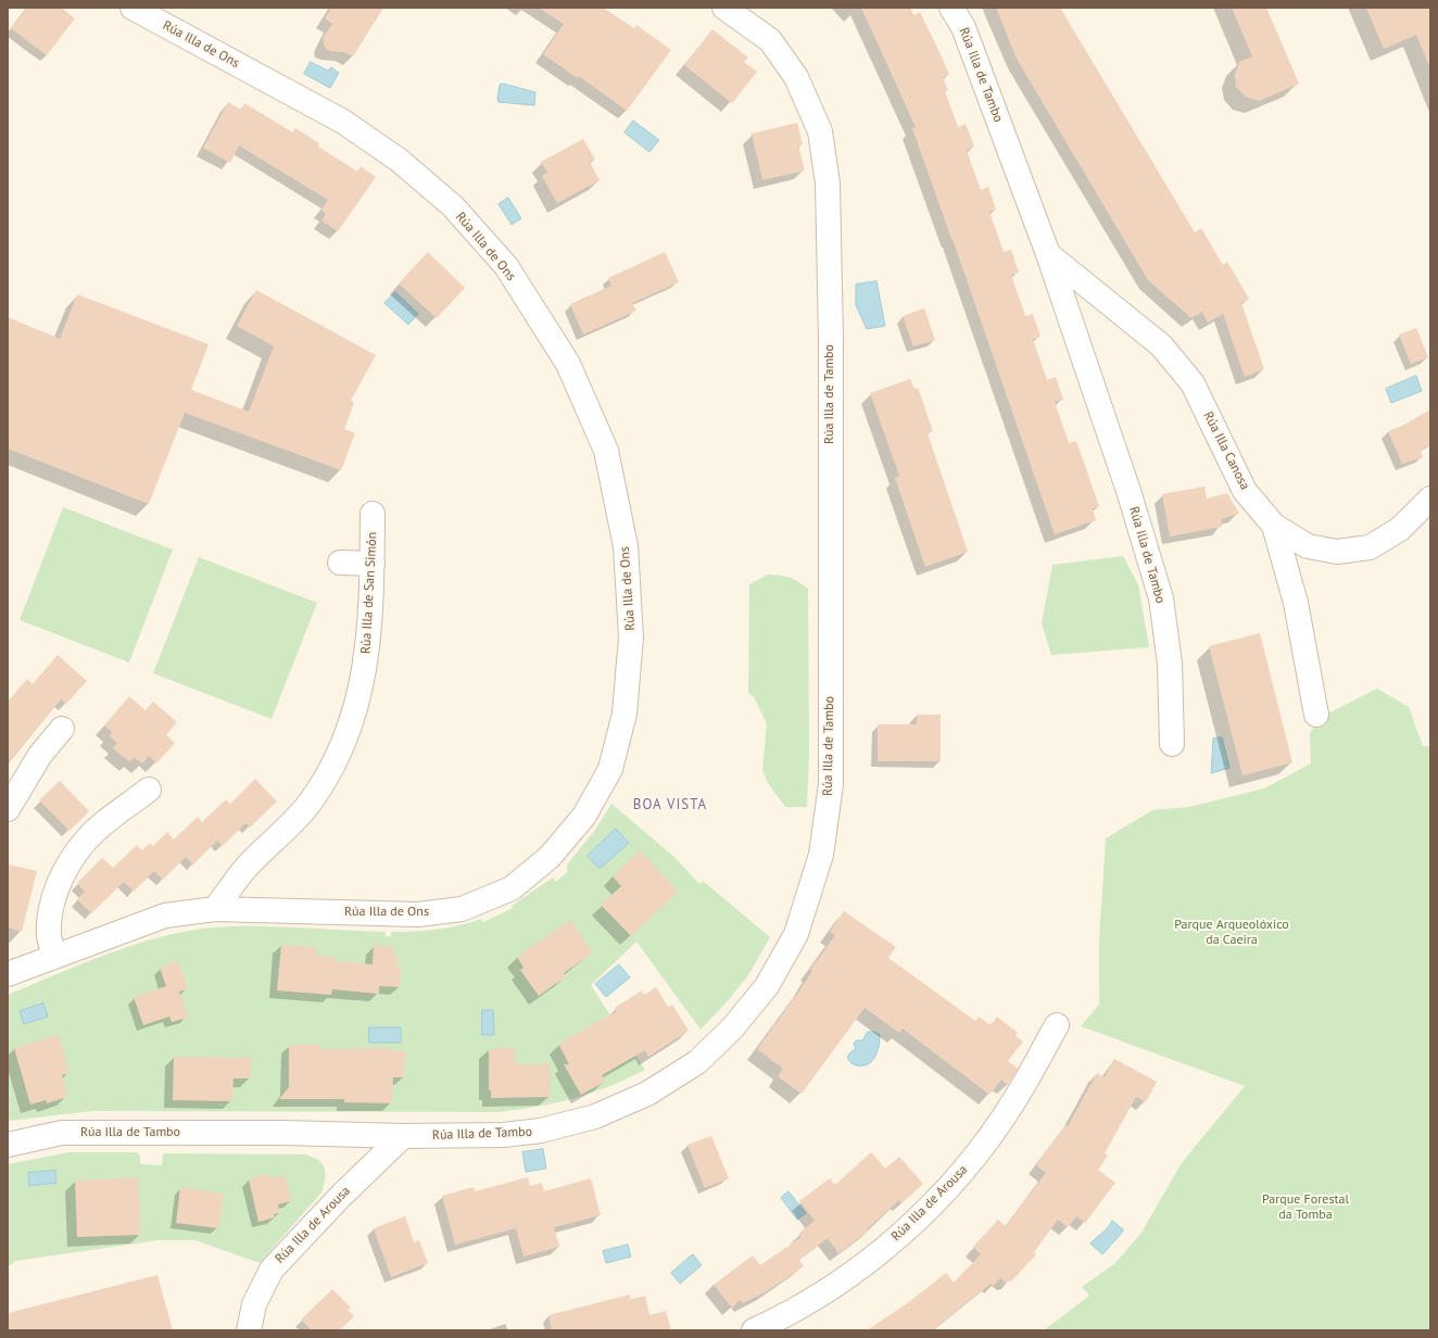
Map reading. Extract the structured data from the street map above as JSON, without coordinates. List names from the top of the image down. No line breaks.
{"streets":{"street":["Rúa Illa de Ons","Rúa Illa de Tambo","Rúa Illa Canosa","Rúa Illa de San Simón","Rúa Illa de Arousa"]},"crossings":[["Rúa Illa de Ons","Rúa Illa de San Simón"],["Rúa Illa de Tambo","Rúa Illa Canosa"],["Rúa Illa de Tambo","Rúa Illa de Arousa"]],"districts":["BOA VISTA"],"parks":["Parque Arqueolóxico da Caeira","Parque Forestal da Tomba"]}
